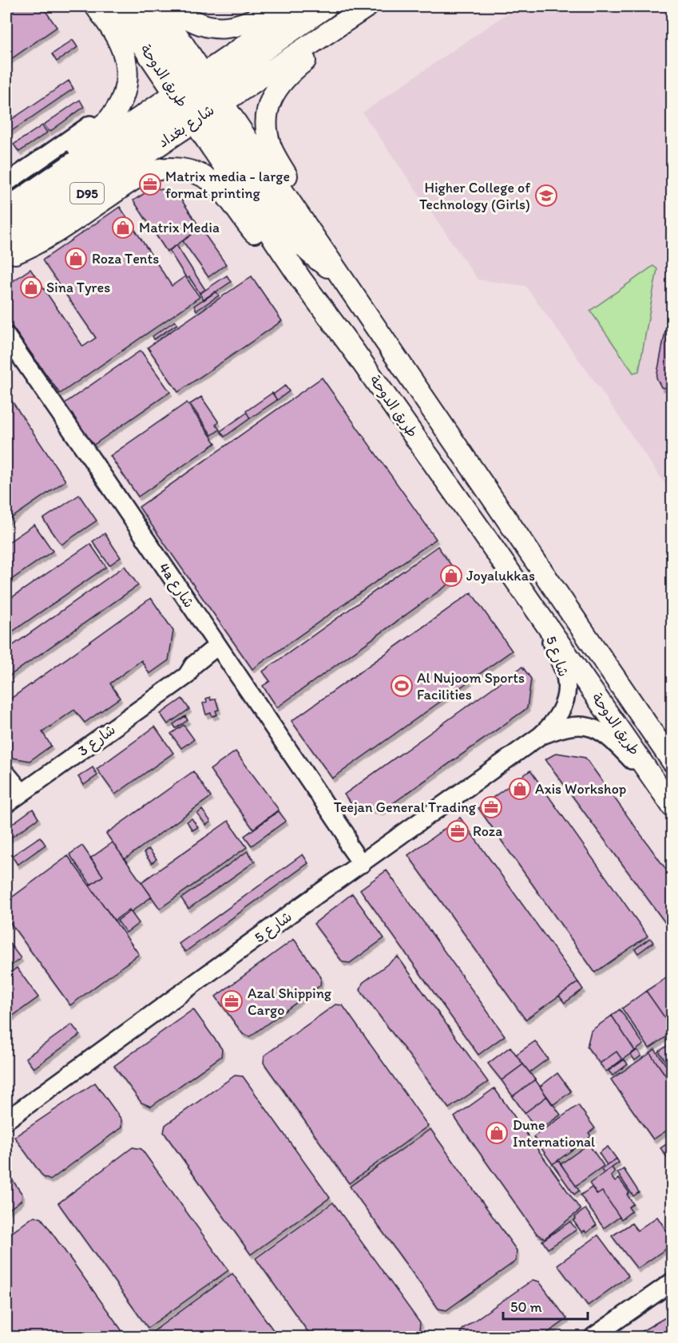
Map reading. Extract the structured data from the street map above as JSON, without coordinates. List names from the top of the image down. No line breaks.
{"streets":{"main road":["طريق الدوحة","شارع بغداد","D95"],"street":["4a شارع","شارع 5","شارع 3"]},"crossings":[["طريق الدوحة","شارع بغداد"],["طريق الدوحة","شارع 5"],["4a شارع","شارع 5"],["4a شارع","شارع 3"]],"places":{"office":["Matrix media - large format printing","Teejan General Trading","Roza","Azal Shipping Cargo"],"school or university":["Higher College of Technology (Girls)"],"shop":["Matrix Media","Roza Tents","Sina Tyres","Joyalukkas","Axis Workshop","Dune International"],"sports":["Al Nujoom Sports Facilities"]},"scale_bar":"50 m"}
